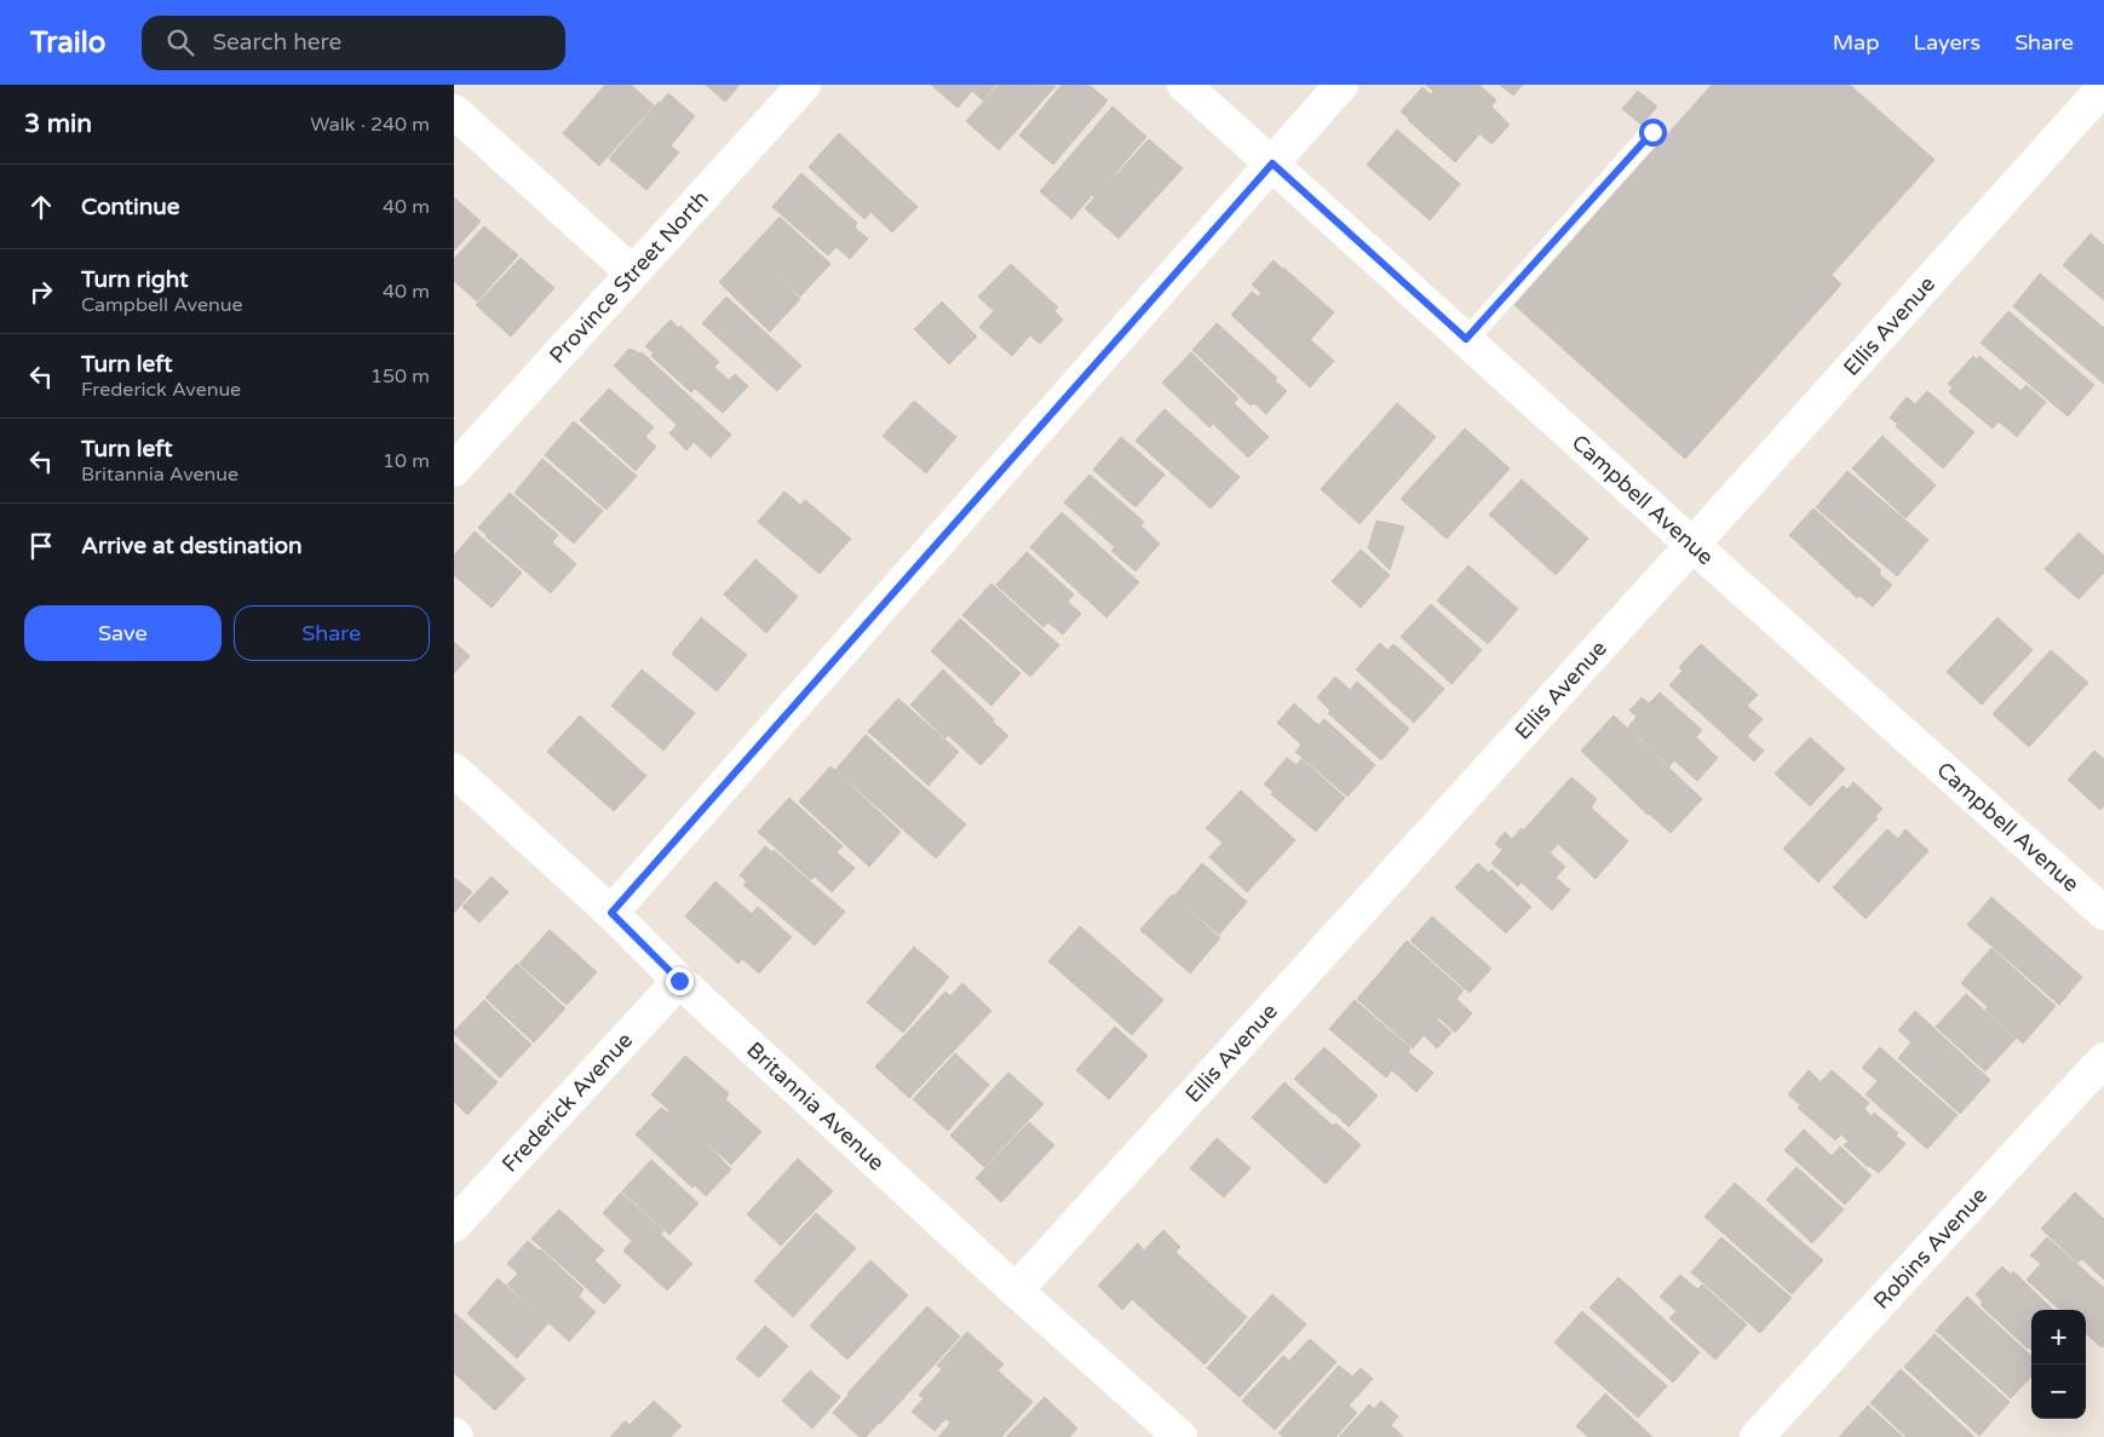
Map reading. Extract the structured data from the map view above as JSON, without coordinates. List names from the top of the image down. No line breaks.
{"streets":{"street":["Province Street North","Ellis Avenue","Campbell Avenue","Frederick Avenue","Britannia Avenue","Robins Avenue"]},"crossings":[["Ellis Avenue","Campbell Avenue"],["Ellis Avenue","Britannia Avenue"],["Frederick Avenue","Britannia Avenue"]],"page":{"header":"Trailo","search":"Search here","nav":["Map","Layers","Share"],"heading":["3 min","Walk · 240 m"],"list":[["Continue","40 m"],["Turn right","Campbell Avenue","40 m"],["Turn left","Frederick Avenue","150 m"],["Turn left","Britannia Avenue","10 m"],"Arrive at destination"],"buttons":["Save","Share"],"map_buttons":["+","−"]}}
